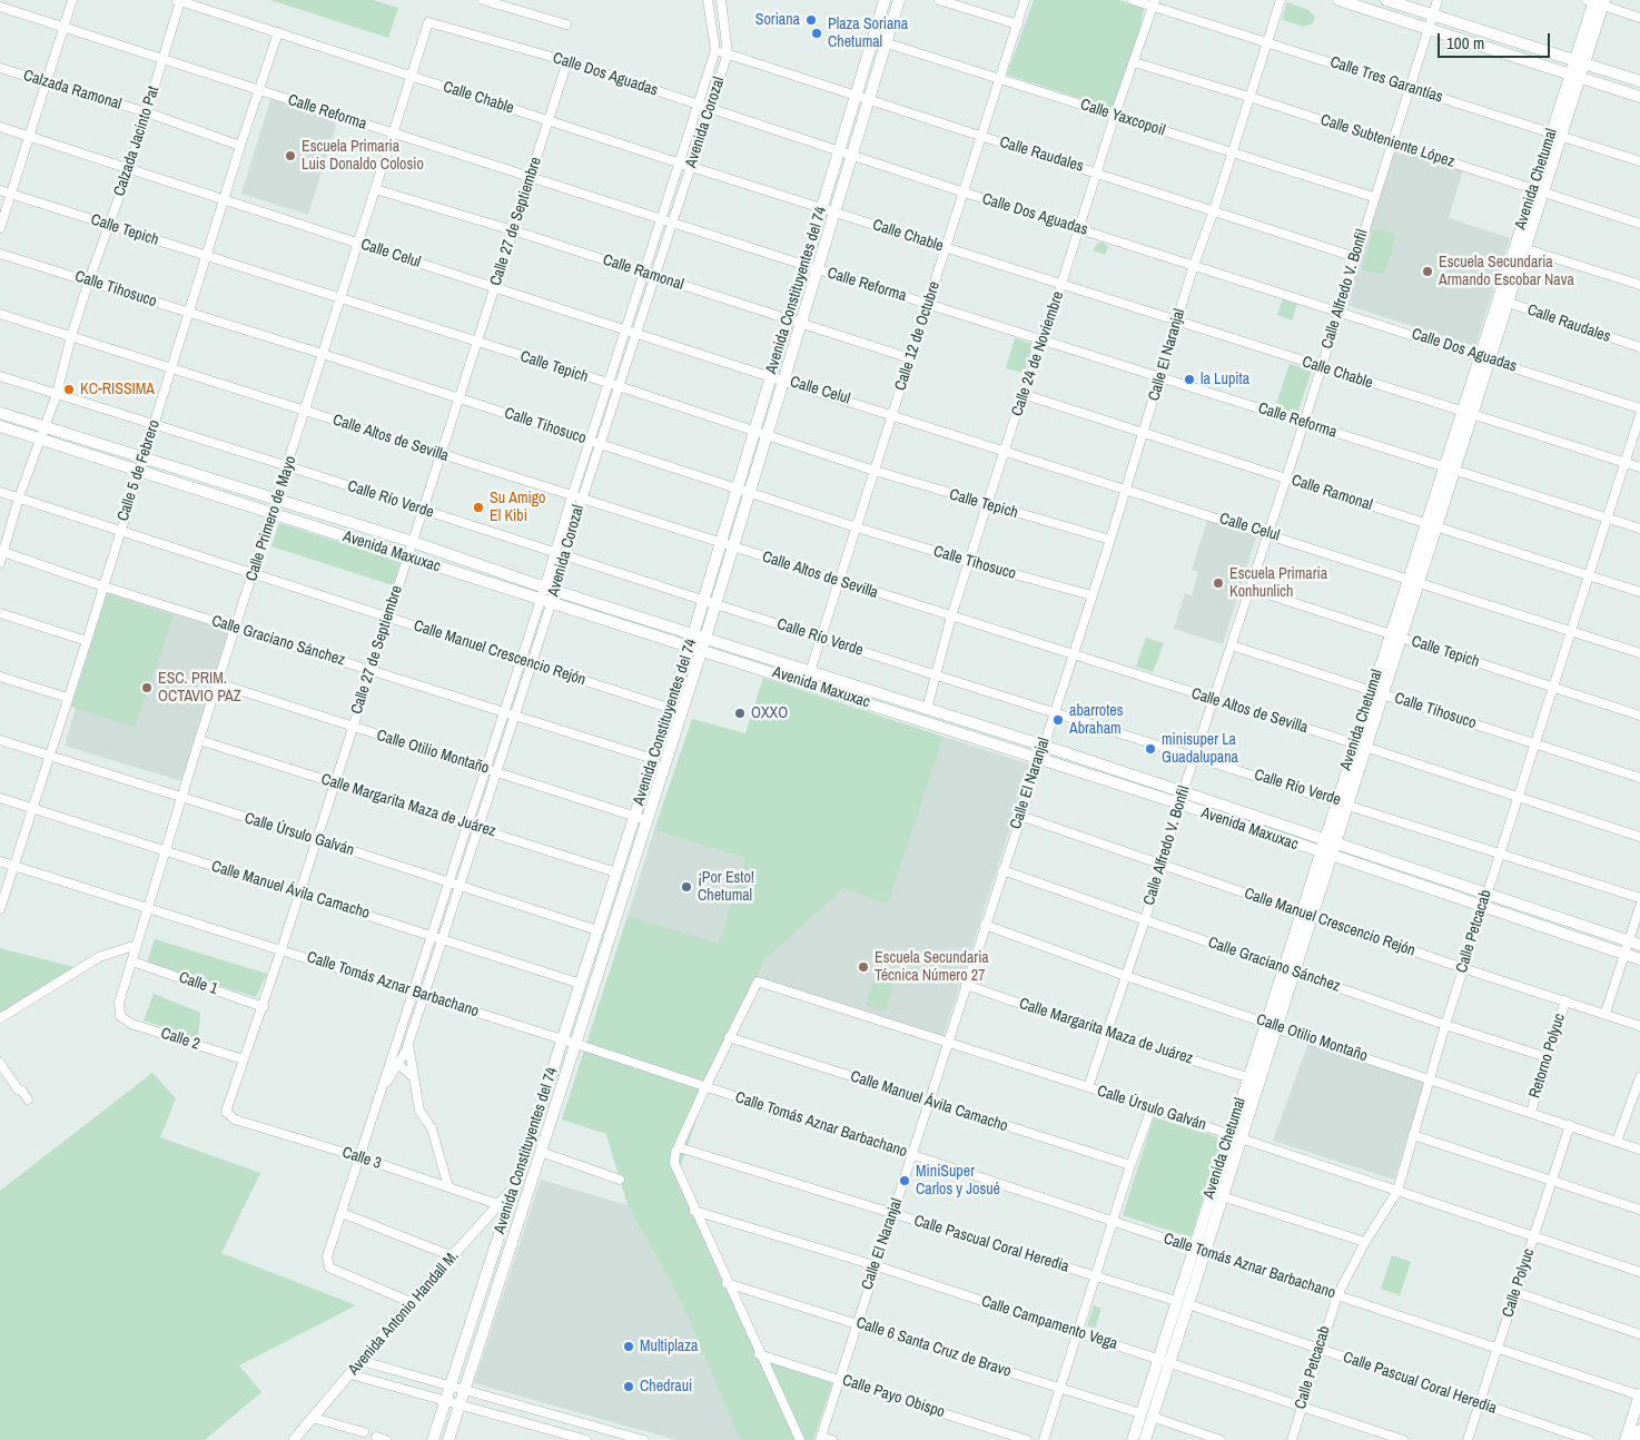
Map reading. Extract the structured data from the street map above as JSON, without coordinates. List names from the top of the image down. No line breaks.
{"streets":{"main road":["Avenida Chetumal","Avenida Constituyentes del 74","Avenida Maxuxac"],"street":["Calle Dos Aguadas","Calle Tres Garantías","Calzada Ramonal","Calle Chable","Calle Reforma","Calle Yaxcopoil","Avenida Corozal","Calzada Jacinto Pat","Calle Subteniente López","Calle Raudales","Calle 27 de Septiembre","Calle Tepich","Calle Celul","Calle Ramonal","Calle Tihosuco","Calle Alfredo V. Bonfil","Calle 12 de Octubre","Calle 24 de Noviembre","Calle El Naranjal","Calle Altos de Sevilla","Calle 5 de Febrero","Calle Río Verde","Calle Primero de Mayo","Calle Graciano Sánchez","Calle Manuel Crescencio Rejón","Calle Otilio Montaño","Calle Margarita Maza de Juárez","Calle Úrsulo Galván","Calle Manuel Ávila Camacho","Calle Petcacab","Calle 1","Calle Tomás Aznar Barbachano","Calle 2","Retorno Polyuc","Calle 3","Calle Pascual Coral Heredia","Calle Polyuc","Avenida Antonio Handall M.","Calle Campamento Vega","Calle 6 Santa Cruz de Bravo","Calle Payo Obispo"]},"crossings":[["Calle Dos Aguadas","Avenida Corozal"],["Calle Dos Aguadas","Avenida Chetumal"],["Calle Dos Aguadas","Calle 27 de Septiembre"],["Calle Dos Aguadas","Calle Alfredo V. Bonfil"],["Calle Dos Aguadas","Avenida Constituyentes del 74"],["Calle Dos Aguadas","Calle 12 de Octubre"],["Calle Dos Aguadas","Calle 24 de Noviembre"],["Calle Dos Aguadas","Calle El Naranjal"],["Calle Dos Aguadas","Calle Primero de Mayo"],["Calle Tres Garantías","Avenida Chetumal"],["Calle Tres Garantías","Calle Alfredo V. Bonfil"],["Calle Tres Garantías","Calle 24 de Noviembre"],["Calle Tres Garantías","Calle El Naranjal"],["Calzada Ramonal","Calzada Jacinto Pat"],["Calzada Ramonal","Calle 5 de Febrero"],["Calle Chable","Avenida Corozal"],["Calle Chable","Calzada Jacinto Pat"],["Calle Chable","Avenida Chetumal"],["Calle Chable","Calle 27 de Septiembre"],["Calle Chable","Calle Alfredo V. Bonfil"],["Calle Chable","Avenida Constituyentes del 74"],["Calle Chable","Calle 12 de Octubre"],["Calle Chable","Calle 24 de Noviembre"],["Calle Chable","Calle El Naranjal"],["Calle Chable","Calle 5 de Febrero"],["Calle Chable","Calle Primero de Mayo"],["Calle Chable","Calle Petcacab"],["Calle Reforma","Avenida Corozal"],["Calle Reforma","Calzada Jacinto Pat"],["Calle Reforma","Avenida Chetumal"],["Calle Reforma","Calle 27 de Septiembre"],["Calle Reforma","Calle Alfredo V. Bonfil"],["Calle Reforma","Avenida Constituyentes del 74"],["Calle Reforma","Calle 12 de Octubre"],["Calle Reforma","Calle 24 de Noviembre"],["Calle Reforma","Calle El Naranjal"],["Calle Reforma","Calle 5 de Febrero"],["Calle Reforma","Calle Primero de Mayo"],["Calle Reforma","Calle Petcacab"],["Calle Yaxcopoil","Calle Alfredo V. Bonfil"],["Calle Yaxcopoil","Avenida Constituyentes del 74"],["Calle Yaxcopoil","Calle 12 de Octubre"],["Calle Yaxcopoil","Calle 24 de Noviembre"],["Calle Yaxcopoil","Calle El Naranjal"],["Avenida Corozal","Calle Raudales"],["Avenida Corozal","Calle Tepich"],["Avenida Corozal","Calle Celul"],["Avenida Corozal","Calle Ramonal"],["Avenida Corozal","Calle Tihosuco"],["Avenida Corozal","Calle Altos de Sevilla"],["Avenida Corozal","Calle Río Verde"],["Avenida Corozal","Avenida Maxuxac"],["Avenida Corozal","Calle Graciano Sánchez"],["Avenida Corozal","Calle Manuel Crescencio Rejón"],["Avenida Corozal","Calle Otilio Montaño"],["Avenida Corozal","Calle Margarita Maza de Juárez"],["Avenida Corozal","Calle Úrsulo Galván"],["Avenida Corozal","Calle Manuel Ávila Camacho"],["Avenida Corozal","Calle Tomás Aznar Barbachano"],["Avenida Corozal","Calle 3"],["Avenida Corozal","Avenida Antonio Handall M."],["Calzada Jacinto Pat","Calle Tepich"],["Calzada Jacinto Pat","Calle Celul"],["Calzada Jacinto Pat","Calle Tihosuco"],["Calzada Jacinto Pat","Calle Altos de Sevilla"],["Calzada Jacinto Pat","Calle Río Verde"],["Calzada Jacinto Pat","Avenida Maxuxac"],["Calzada Jacinto Pat","Calle Graciano Sánchez"],["Calzada Jacinto Pat","Calle Manuel Crescencio Rejón"],["Calle Subteniente López","Avenida Chetumal"],["Calle Subteniente López","Calle Alfredo V. Bonfil"],["Calle Subteniente López","Calle 24 de Noviembre"],["Calle Subteniente López","Calle El Naranjal"],["Calle Raudales","Avenida Chetumal"],["Calle Raudales","Calle Alfredo V. Bonfil"],["Calle Raudales","Avenida Constituyentes del 74"],["Calle Raudales","Calle 12 de Octubre"],["Calle Raudales","Calle 24 de Noviembre"],["Calle Raudales","Calle El Naranjal"],["Avenida Chetumal","Calle Tepich"],["Avenida Chetumal","Calle Celul"],["Avenida Chetumal","Calle Ramonal"],["Avenida Chetumal","Calle Tihosuco"],["Avenida Chetumal","Calle Altos de Sevilla"],["Avenida Chetumal","Calle Río Verde"],["Avenida Chetumal","Avenida Maxuxac"],["Avenida Chetumal","Calle Graciano Sánchez"],["Avenida Chetumal","Calle Manuel Crescencio Rejón"],["Avenida Chetumal","Calle Otilio Montaño"],["Avenida Chetumal","Calle Margarita Maza de Juárez"],["Avenida Chetumal","Calle Úrsulo Galván"],["Avenida Chetumal","Calle Tomás Aznar Barbachano"],["Avenida Chetumal","Calle Pascual Coral Heredia"],["Avenida Chetumal","Calle Campamento Vega"],["Avenida Chetumal","Calle 6 Santa Cruz de Bravo"],["Calle 27 de Septiembre","Calle Tepich"],["Calle 27 de Septiembre","Calle Celul"],["Calle 27 de Septiembre","Calle Ramonal"],["Calle 27 de Septiembre","Calle Tihosuco"],["Calle 27 de Septiembre","Calle Altos de Sevilla"],["Calle 27 de Septiembre","Calle Río Verde"],["Calle 27 de Septiembre","Avenida Maxuxac"],["Calle 27 de Septiembre","Calle Graciano Sánchez"],["Calle 27 de Septiembre","Calle Manuel Crescencio Rejón"],["Calle 27 de Septiembre","Calle Otilio Montaño"],["Calle 27 de Septiembre","Calle Margarita Maza de Juárez"],["Calle 27 de Septiembre","Calle Úrsulo Galván"],["Calle 27 de Septiembre","Calle Manuel Ávila Camacho"],["Calle 27 de Septiembre","Calle 1"],["Calle 27 de Septiembre","Calle Tomás Aznar Barbachano"],["Calle 27 de Septiembre","Calle 2"],["Calle 27 de Septiembre","Calle 3"],["Calle Tepich","Calle Alfredo V. Bonfil"],["Calle Tepich","Avenida Constituyentes del 74"],["Calle Tepich","Calle 12 de Octubre"],["Calle Tepich","Calle 24 de Noviembre"],["Calle Tepich","Calle El Naranjal"],["Calle Tepich","Calle 5 de Febrero"],["Calle Tepich","Calle Primero de Mayo"],["Calle Tepich","Calle Petcacab"],["Calle Celul","Calle Alfredo V. Bonfil"],["Calle Celul","Avenida Constituyentes del 74"],["Calle Celul","Calle 12 de Octubre"],["Calle Celul","Calle 24 de Noviembre"],["Calle Celul","Calle El Naranjal"],["Calle Celul","Calle 5 de Febrero"],["Calle Celul","Calle Primero de Mayo"],["Calle Celul","Calle Petcacab"],["Calle Ramonal","Calle Alfredo V. Bonfil"],["Calle Ramonal","Avenida Constituyentes del 74"],["Calle Ramonal","Calle 12 de Octubre"],["Calle Ramonal","Calle 24 de Noviembre"],["Calle Ramonal","Calle El Naranjal"],["Calle Ramonal","Calle Primero de Mayo"],["Calle Ramonal","Calle Petcacab"],["Calle Tihosuco","Calle Alfredo V. Bonfil"],["Calle Tihosuco","Avenida Constituyentes del 74"],["Calle Tihosuco","Calle 12 de Octubre"],["Calle Tihosuco","Calle 24 de Noviembre"],["Calle Tihosuco","Calle El Naranjal"],["Calle Tihosuco","Calle 5 de Febrero"],["Calle Tihosuco","Calle Primero de Mayo"],["Calle Tihosuco","Calle Petcacab"],["Calle Alfredo V. Bonfil","Calle Altos de Sevilla"],["Calle Alfredo V. Bonfil","Calle Río Verde"],["Calle Alfredo V. Bonfil","Avenida Maxuxac"],["Calle Alfredo V. Bonfil","Calle Graciano Sánchez"],["Calle Alfredo V. Bonfil","Calle Manuel Crescencio Rejón"],["Calle Alfredo V. Bonfil","Calle Otilio Montaño"],["Calle Alfredo V. Bonfil","Calle Margarita Maza de Juárez"],["Calle Alfredo V. Bonfil","Calle Úrsulo Galván"],["Avenida Constituyentes del 74","Calle Altos de Sevilla"],["Avenida Constituyentes del 74","Calle Río Verde"],["Avenida Constituyentes del 74","Avenida Maxuxac"],["Avenida Constituyentes del 74","Calle Graciano Sánchez"],["Avenida Constituyentes del 74","Calle Manuel Crescencio Rejón"],["Avenida Constituyentes del 74","Calle Otilio Montaño"],["Avenida Constituyentes del 74","Calle Margarita Maza de Juárez"],["Avenida Constituyentes del 74","Calle Úrsulo Galván"],["Avenida Constituyentes del 74","Calle Manuel Ávila Camacho"],["Avenida Constituyentes del 74","Calle Tomás Aznar Barbachano"],["Avenida Constituyentes del 74","Avenida Antonio Handall M."],["Calle 12 de Octubre","Calle Altos de Sevilla"],["Calle 12 de Octubre","Calle Río Verde"],["Calle 12 de Octubre","Avenida Maxuxac"],["Calle 24 de Noviembre","Calle Altos de Sevilla"],["Calle 24 de Noviembre","Calle Río Verde"],["Calle 24 de Noviembre","Avenida Maxuxac"],["Calle El Naranjal","Calle Altos de Sevilla"],["Calle El Naranjal","Calle Río Verde"],["Calle El Naranjal","Avenida Maxuxac"],["Calle El Naranjal","Calle Graciano Sánchez"],["Calle El Naranjal","Calle Manuel Crescencio Rejón"],["Calle El Naranjal","Calle Otilio Montaño"],["Calle El Naranjal","Calle Margarita Maza de Juárez"],["Calle El Naranjal","Calle Úrsulo Galván"],["Calle El Naranjal","Calle Manuel Ávila Camacho"],["Calle El Naranjal","Calle Tomás Aznar Barbachano"],["Calle El Naranjal","Calle Pascual Coral Heredia"],["Calle El Naranjal","Calle Campamento Vega"],["Calle El Naranjal","Calle 6 Santa Cruz de Bravo"],["Calle El Naranjal","Calle Payo Obispo"],["Calle Altos de Sevilla","Calle 5 de Febrero"],["Calle Altos de Sevilla","Calle Primero de Mayo"],["Calle Altos de Sevilla","Calle Petcacab"],["Calle 5 de Febrero","Calle Río Verde"],["Calle 5 de Febrero","Avenida Maxuxac"],["Calle 5 de Febrero","Calle Graciano Sánchez"],["Calle 5 de Febrero","Calle Manuel Crescencio Rejón"],["Calle 5 de Febrero","Calle Úrsulo Galván"],["Calle 5 de Febrero","Calle Manuel Ávila Camacho"],["Calle 5 de Febrero","Calle Tomás Aznar Barbachano"],["Calle Río Verde","Calle Primero de Mayo"],["Calle Río Verde","Calle Petcacab"],["Calle Primero de Mayo","Avenida Maxuxac"],["Calle Primero de Mayo","Calle Graciano Sánchez"],["Calle Primero de Mayo","Calle Manuel Crescencio Rejón"],["Calle Primero de Mayo","Calle Otilio Montaño"],["Calle Primero de Mayo","Calle Margarita Maza de Juárez"],["Calle Primero de Mayo","Calle Úrsulo Galván"],["Calle Primero de Mayo","Calle Manuel Ávila Camacho"],["Calle Primero de Mayo","Calle 1"],["Calle Primero de Mayo","Calle Tomás Aznar Barbachano"],["Calle Primero de Mayo","Calle 2"],["Avenida Maxuxac","Calle Petcacab"],["Calle Graciano Sánchez","Calle Petcacab"],["Calle Graciano Sánchez","Retorno Polyuc"],["Calle Manuel Crescencio Rejón","Calle Petcacab"],["Calle Manuel Crescencio Rejón","Retorno Polyuc"],["Calle Otilio Montaño","Calle Petcacab"],["Calle Otilio Montaño","Retorno Polyuc"],["Calle Otilio Montaño","Calle Polyuc"],["Calle Úrsulo Galván","Calle Manuel Ávila Camacho"],["Calle Úrsulo Galván","Calle Petcacab"],["Calle Úrsulo Galván","Calle Polyuc"],["Calle Petcacab","Calle Tomás Aznar Barbachano"],["Calle Petcacab","Calle Pascual Coral Heredia"],["Calle Petcacab","Calle Campamento Vega"],["Calle Tomás Aznar Barbachano","Calle Polyuc"],["Calle 3","Avenida Antonio Handall M."],["Calle Pascual Coral Heredia","Calle Polyuc"]],"places":["Soriana","Plaza Soriana Chetumal","Escuela Primaria Luis Donaldo Colosio","Escuela Secundaria Armando Escobar Nava","la Lupita","KC-RISSIMA","Su Amigo El Kibi","Escuela Primaria Konhunlich","ESC. PRIM. OCTAVIO PAZ","OXXO","abarrotes Abraham","minisuper La Guadalupana","¡Por Esto! Chetumal","Escuela Secundaria Técnica Número 27","MiniSuper Carlos y Josué","Multiplaza","Chedraui"],"scale_bar":"100 m"}
